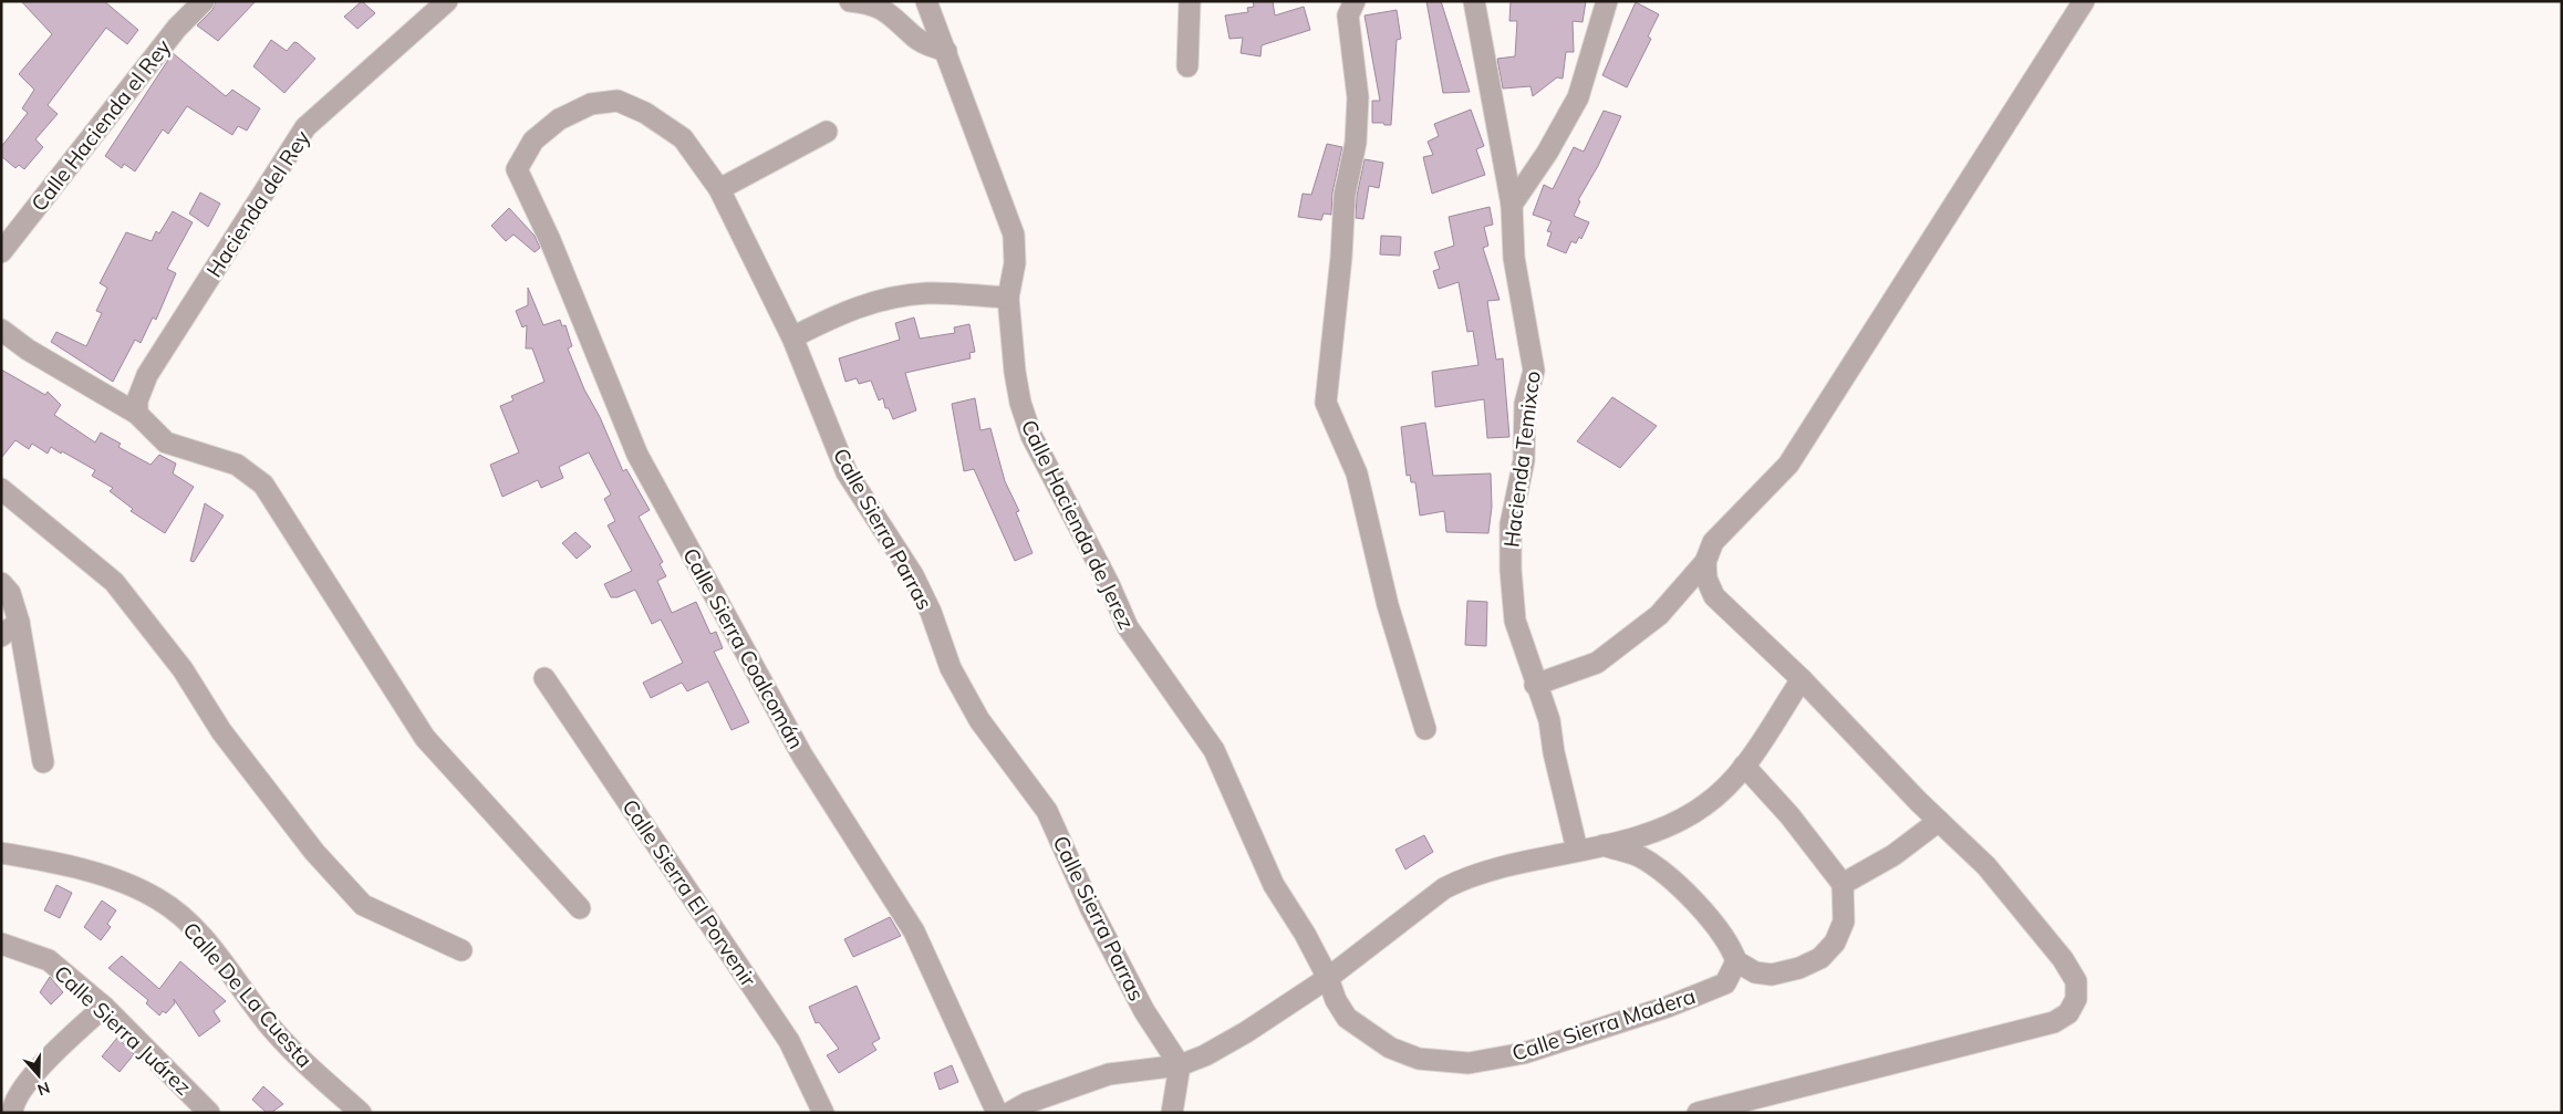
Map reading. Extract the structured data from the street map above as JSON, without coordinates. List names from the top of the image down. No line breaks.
{"streets":{"street":["Calle Hacienda el Rey","Hacienda del Rey","Hacienda Temixco","Calle Hacienda de Jerez","Calle Sierra Parras","Calle Sierra Coalcomán","Calle Sierra El Porvenir","Calle De La Cuesta","Calle Sierra Madera","Calle Sierra Juárez"]},"crossings":[["Calle Hacienda de Jerez","Calle Sierra Madera"],["Calle Sierra Parras","Calle Sierra Coalcomán"]],"north":"bottom"}
